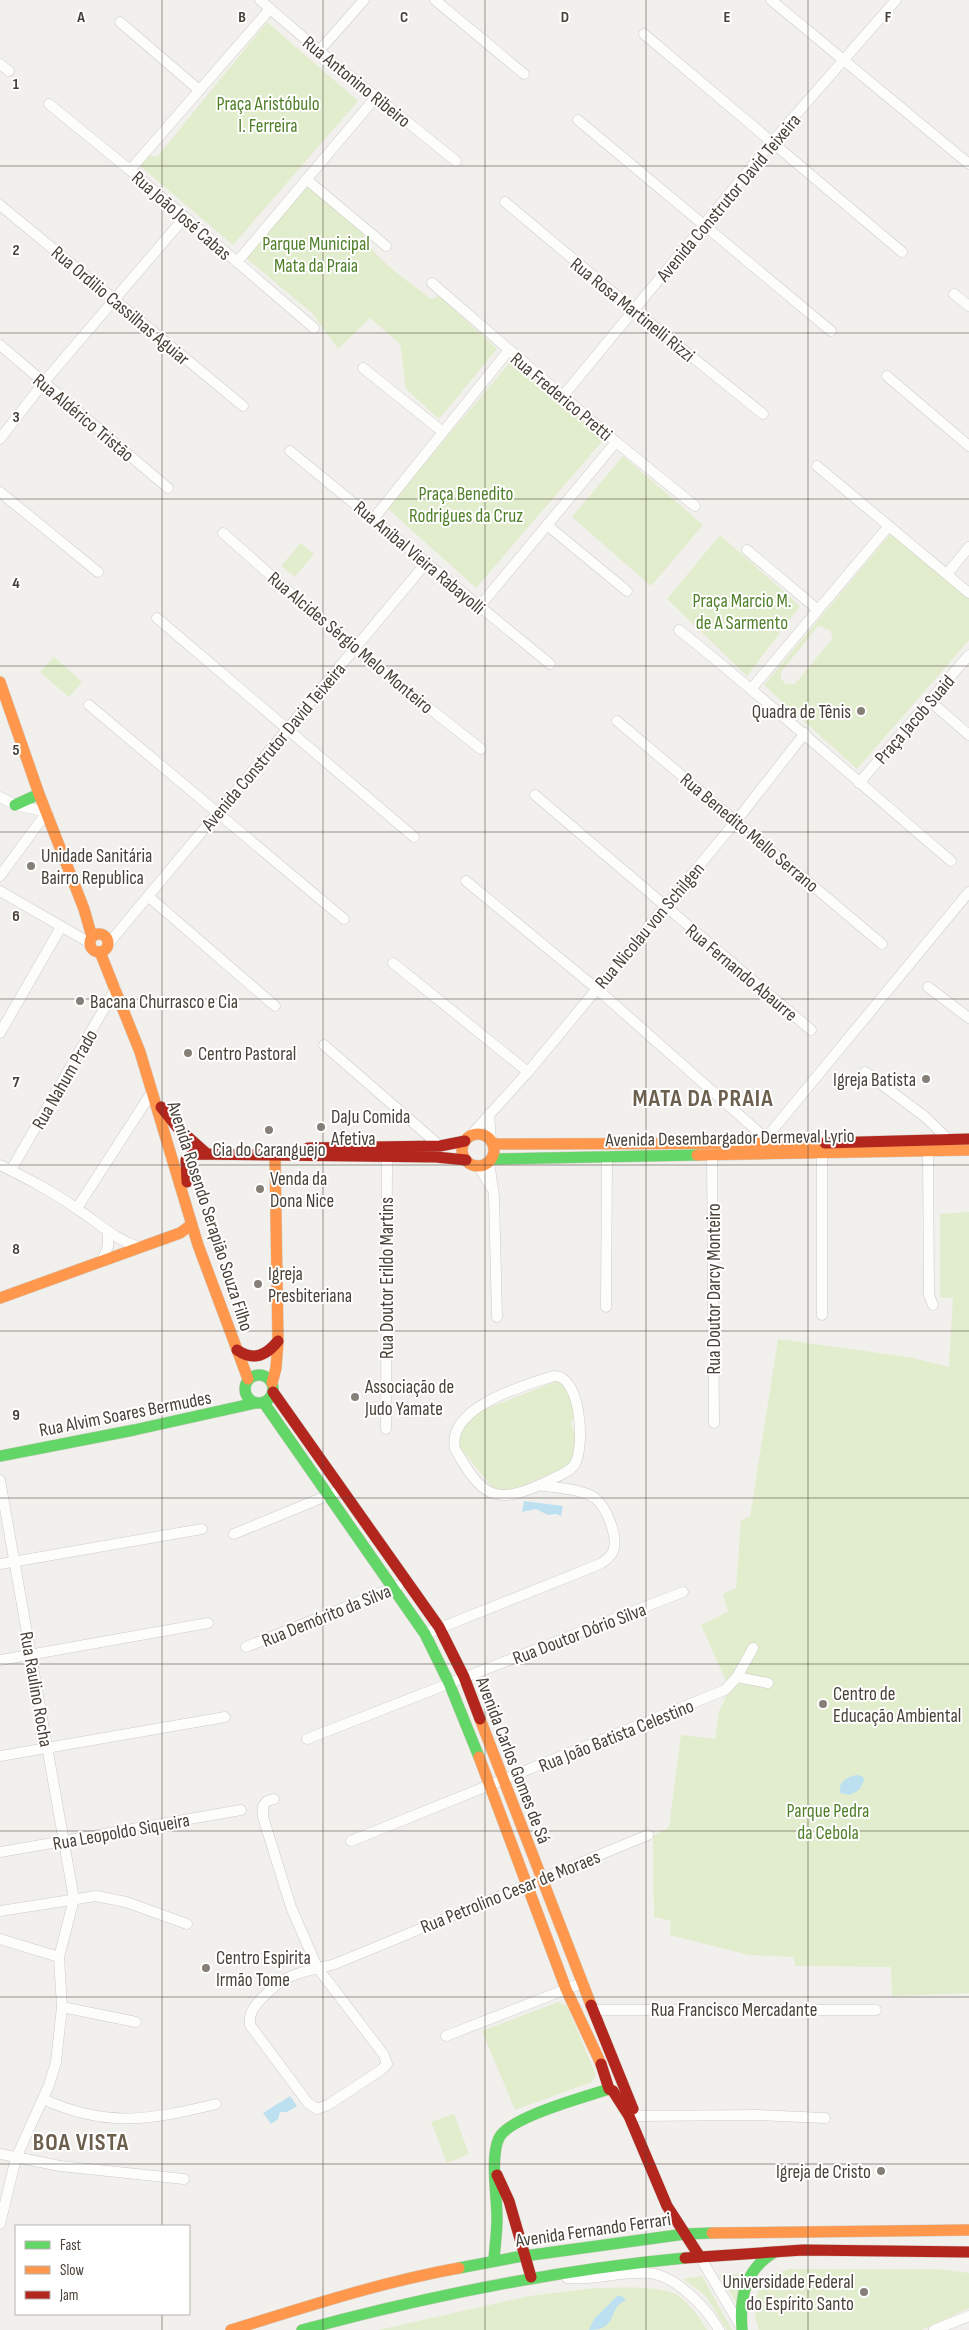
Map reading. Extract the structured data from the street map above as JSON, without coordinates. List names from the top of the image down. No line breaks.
{"streets":{"street":["Rua Antonino Ribeiro","Avenida Construtor David Teixeira","Rua João José Cabas","Rua Ordilio Cassilhas Aguiar","Rua Rosa Martinelli Rizzi","Rua Frederico Pretti","Rua Aldérico Tristão","Rua Anibal Vieira Rabayolli","Rua Alcides Sérgio Melo Monteiro","Praça Jacob Suaid","Rua Benedito Mello Serrano","Rua Nicolau von Schilgen","Rua Fernando Abaurre","Rua Nahum Prado","Avenida Desembargador Dermeval Lyrio","Avenida Rosendo Serapião Souza Filho","Rua Doutor Erildo Martins","Rua Doutor Darcy Monteiro","Rua Alvim Soares Bermudes","Rua Demórito da Silva","Rua Doutor Dório Silva","Rua Raulino Rocha","Rua João Batista Celestino","Avenida Carlos Gomes de Sá","Rua Leopoldo Siqueira","Rua Petrolino Cesar de Moraes","Rua Francisco Mercadante","Avenida Fernando Ferrari"]},"crossings":[["Avenida Construtor David Teixeira","Rua Rosa Martinelli Rizzi"],["Avenida Construtor David Teixeira","Rua Frederico Pretti"],["Avenida Construtor David Teixeira","Rua Anibal Vieira Rabayolli"],["Avenida Construtor David Teixeira","Rua Alcides Sérgio Melo Monteiro"],["Avenida Construtor David Teixeira","Avenida Rosendo Serapião Souza Filho"],["Rua Benedito Mello Serrano","Rua Nicolau von Schilgen"],["Rua Nicolau von Schilgen","Rua Fernando Abaurre"],["Rua Nicolau von Schilgen","Avenida Desembargador Dermeval Lyrio"],["Rua Nahum Prado","Avenida Rosendo Serapião Souza Filho"],["Avenida Desembargador Dermeval Lyrio","Rua Doutor Darcy Monteiro"],["Avenida Rosendo Serapião Souza Filho","Rua Alvim Soares Bermudes"],["Avenida Rosendo Serapião Souza Filho","Avenida Carlos Gomes de Sá"],["Rua Alvim Soares Bermudes","Avenida Carlos Gomes de Sá"],["Rua Demórito da Silva","Avenida Carlos Gomes de Sá"],["Rua Doutor Dório Silva","Avenida Carlos Gomes de Sá"],["Rua Raulino Rocha","Rua Leopoldo Siqueira"],["Rua João Batista Celestino","Avenida Carlos Gomes de Sá"],["Avenida Carlos Gomes de Sá","Rua Petrolino Cesar de Moraes"],["Avenida Carlos Gomes de Sá","Rua Francisco Mercadante"],["Avenida Carlos Gomes de Sá","Avenida Fernando Ferrari"]],"districts":["MATA DA PRAIA","BOA VISTA"],"parks":["Praça Aristóbulo I. Ferreira","Parque Municipal Mata da Praia","Praça Benedito Rodrigues da Cruz","Praça Marcio M. de A Sarmento","Parque Pedra da Cebola"],"places":["Quadra de Tênis","Unidade Sanitária Bairro Republica","Bacana Churrasco e Cia","Centro Pastoral","Igreja Batista","DaJu Comida Afetiva","Cia do Caranguejo","Venda da Dona Nice","Igreja Presbiteriana","Associação de Judo Yamate","Centro de Educação Ambiental","Centro Espirita Irmão Tome","Igreja de Cristo","Universidade Federal do Espírito Santo"],"legend":["Fast","Slow","Jam"],"grid":{"columns":["A","B","C","D","E","F"],"rows":["1","2","3","4","5","6","7","8","9"]}}
